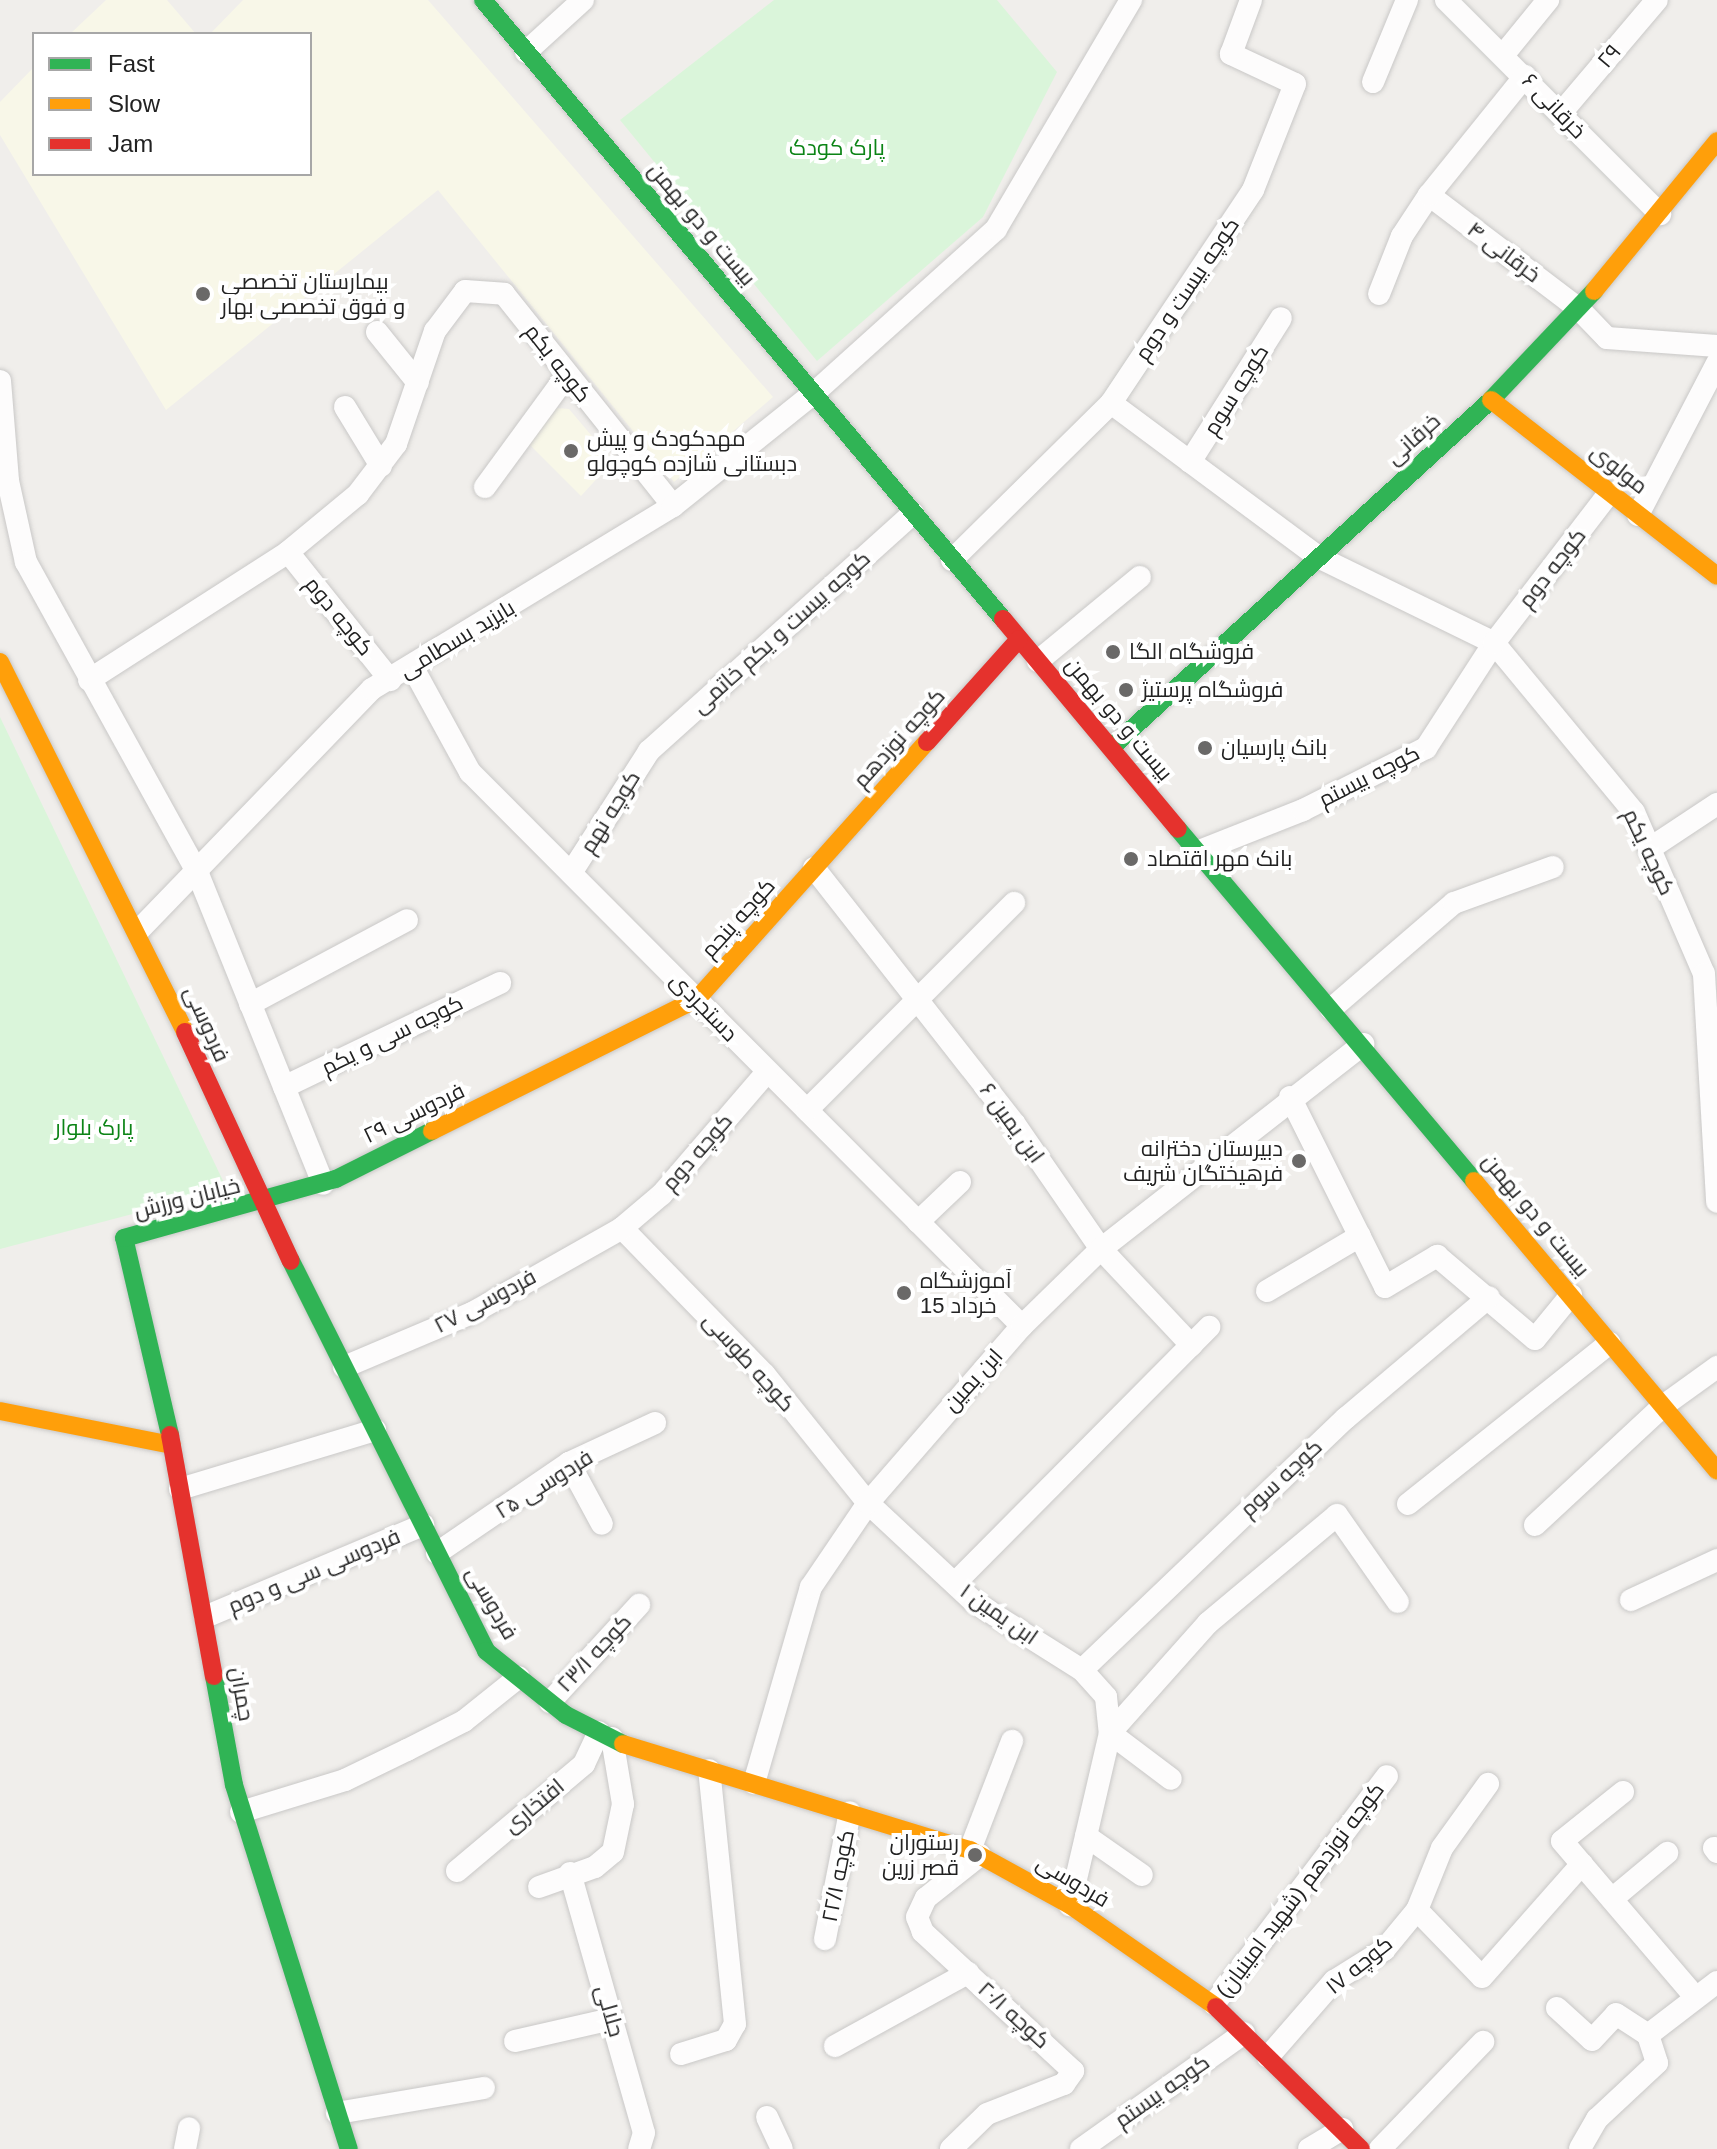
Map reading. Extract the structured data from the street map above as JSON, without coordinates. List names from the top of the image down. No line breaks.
{"streets":{"main road":["بیست و دو بهمن","خرقانی","مولوی","کوچه نوزدهم","کوچه پنجم","فردوسی","فردوسی ۲۹","خیابان ورزش","چمران"],"street":["۲۹","خرقانی ۶","خرقانی ۴","کوچه بیست و دوم","کوچه یکم","کوچه سوم","کوچه دوم","کوچه بیست و یکم خاتمی","بایزید بسطامی","کوچه بیستم","کوچه نهم","دستجردی","کوچه سی و یکم","ابن یمین ۶","فردوسی ۲۷","کوچه طوسی","ابن یمین","فردوسی ۲۵","فردوسی سی و دوم","ابن یمین ۱","کوچه ۲۳/۱","افتخاری","کوچه ۲۲/۱","کوچه نوزدهم (شهید امینیان)","۱۷ کوچه","جلالی","کوچه ۲۰/۱"]},"crossings":[["۲۹","خرقانی ۶"],["خرقانی ۶","خرقانی"],["بیست و دو بهمن","کوچه بیست و دوم"],["بیست و دو بهمن","خرقانی"],["بیست و دو بهمن","کوچه بیست و یکم خاتمی"],["بیست و دو بهمن","بایزید بسطامی"],["بیست و دو بهمن","کوچه نوزدهم"],["بیست و دو بهمن","کوچه بیستم"],["بیست و دو بهمن","ابن یمین"],["خرقانی ۴","خرقانی"],["کوچه یکم","خرقانی"],["کوچه یکم","کوچه دوم"],["کوچه یکم","بایزید بسطامی"],["کوچه یکم","کوچه بیستم"],["کوچه سوم","ابن یمین ۱"],["خرقانی","مولوی"],["مولوی","کوچه دوم"],["کوچه دوم","بایزید بسطامی"],["کوچه دوم","کوچه بیستم"],["کوچه دوم","دستجردی"],["کوچه دوم","فردوسی ۲۷"],["کوچه دوم","کوچه طوسی"],["کوچه بیست و یکم خاتمی","کوچه نهم"],["بایزید بسطامی","دستجردی"],["بایزید بسطامی","فردوسی"],["کوچه نوزدهم","کوچه پنجم"],["کوچه بیستم","فردوسی"],["کوچه نهم","دستجردی"],["کوچه پنجم","دستجردی"],["کوچه پنجم","فردوسی ۲۹"],["دستجردی","فردوسی ۲۹"],["دستجردی","ابن یمین"],["فردوسی","فردوسی ۲۹"],["فردوسی","خیابان ورزش"],["فردوسی","فردوسی ۲۷"],["فردوسی","ابن یمین"],["فردوسی","فردوسی ۲۵"],["فردوسی","فردوسی سی و دوم"],["فردوسی","کوچه ۲۳/۱"],["فردوسی","افتخاری"],["فردوسی","کوچه ۲۲/۱"],["فردوسی","کوچه نوزدهم (شهید امینیان)"],["فردوسی","۱۷ کوچه"],["فردوسی","کوچه ۲۰/۱"],["فردوسی ۲۹","خیابان ورزش"],["ابن یمین ۶","ابن یمین"],["خیابان ورزش","چمران"],["فردوسی ۲۷","کوچه طوسی"],["کوچه طوسی","ابن یمین"],["کوچه طوسی","ابن یمین ۱"],["ابن یمین","ابن یمین ۱"],["فردوسی سی و دوم","چمران"]],"parks":["پارک کودک","پارک بلوار"],"places":["بیمارستان تخصصی و فوق تخصصی بهار","مهدکودک و پیش دبستانی شازده کوچولو","فروشگاه الگا","فروشگاه پرستيژ","بانک پارسیان","بانک مهر اقتصاد","دبیرستان دخترانه فرهیختگان شریف","آموزشگاه 15 خرداد","رستوران قصر زرین"],"legend":["Fast","Slow","Jam"]}
